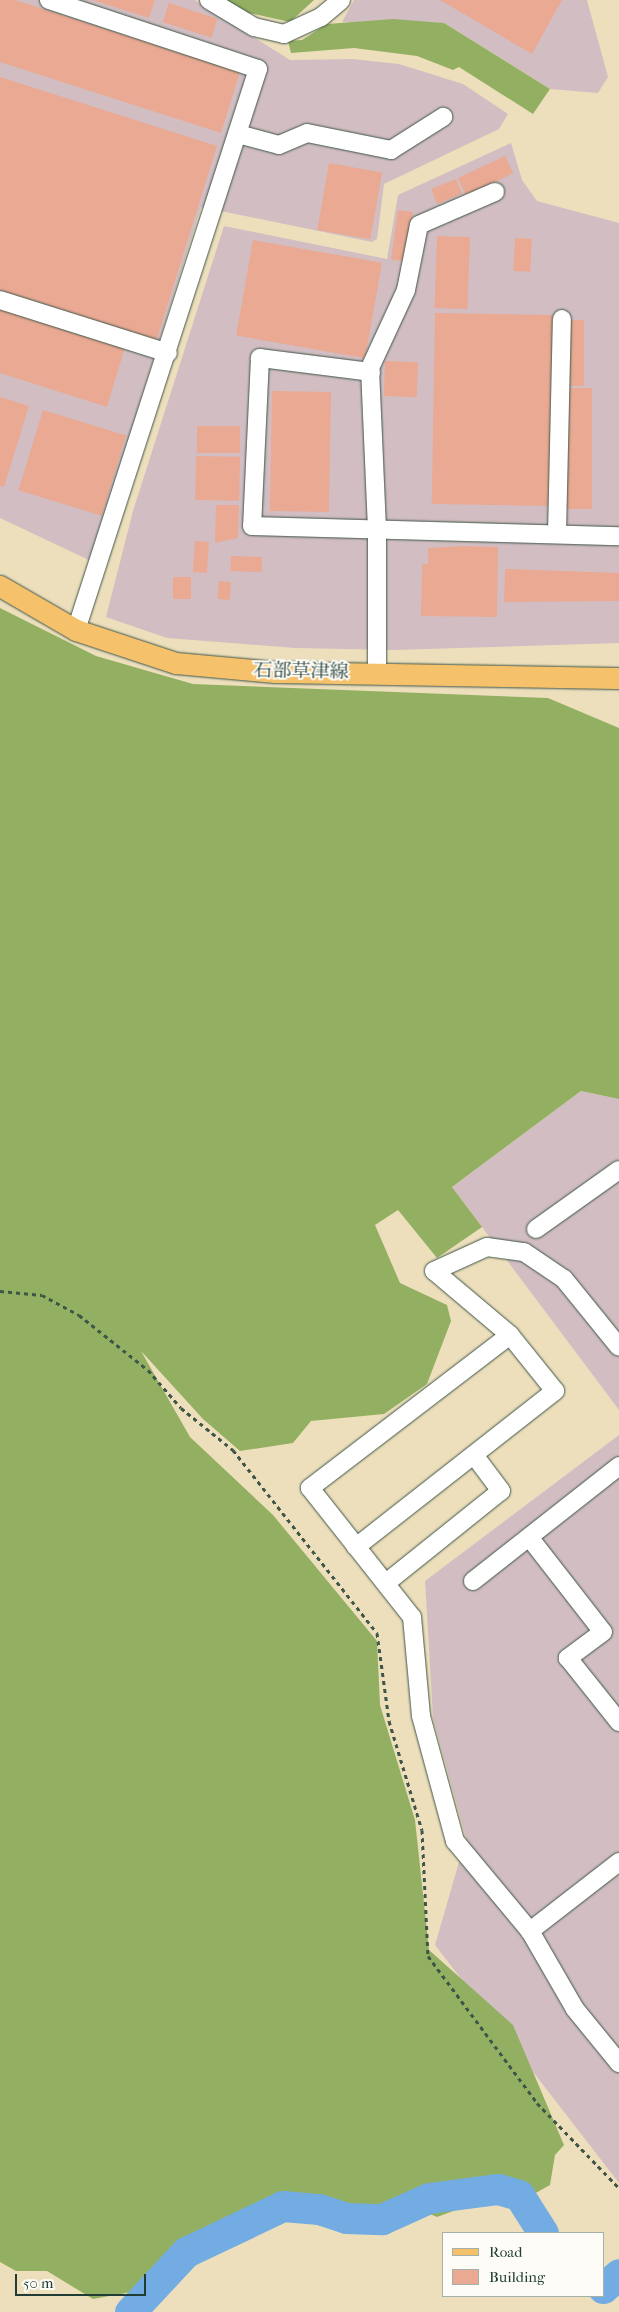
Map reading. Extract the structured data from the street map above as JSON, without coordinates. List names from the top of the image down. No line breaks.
{"streets":{"main road":["石部草津線"]},"legend":["Road","Building"],"scale_bar":"50 m"}
